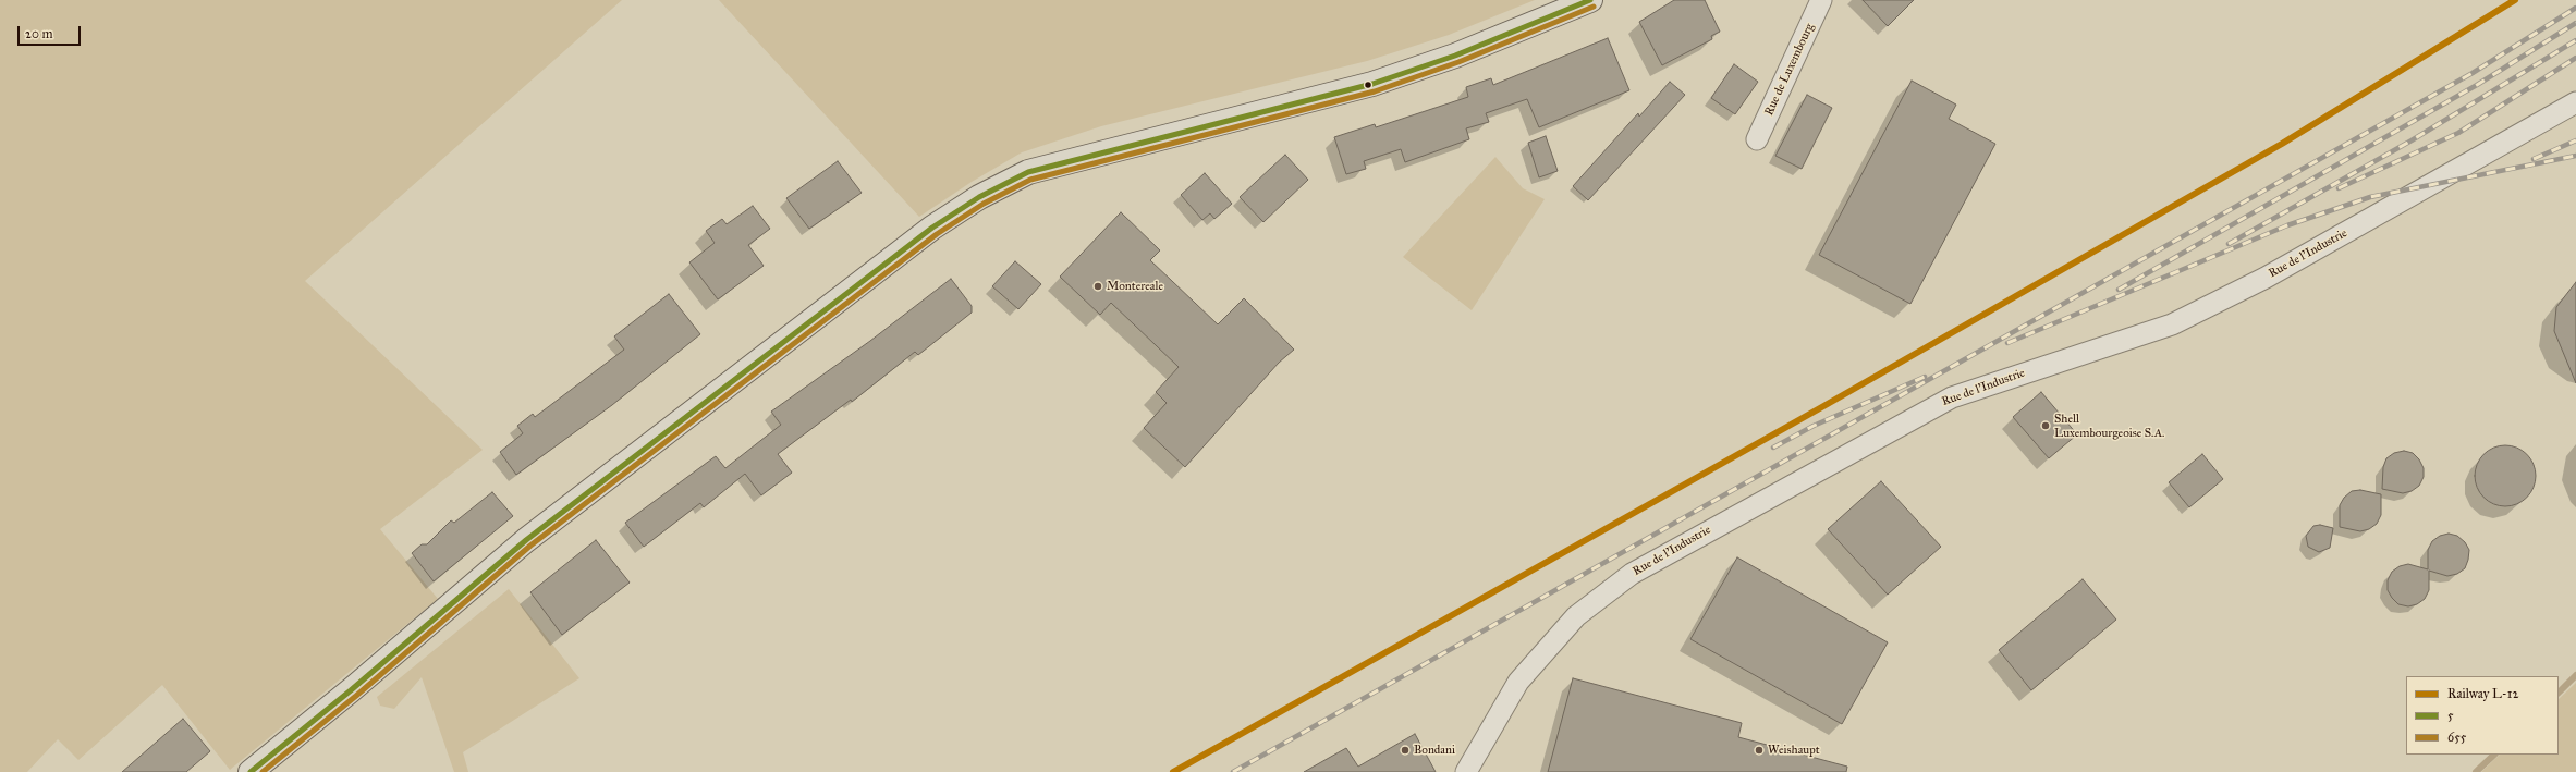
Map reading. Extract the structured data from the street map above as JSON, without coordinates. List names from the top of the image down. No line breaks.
{"streets":{"street":["Rue de Luxembourg","Rue de l'Industrie"]},"places":["Montereale","Shell Luxembourgeoise S.A.","Bondani","Weishaupt"],"lines":["rail line L-12","transit line 5","transit line 655"],"legend":["Railway L-12","5","655"],"scale_bar":"20 m"}
